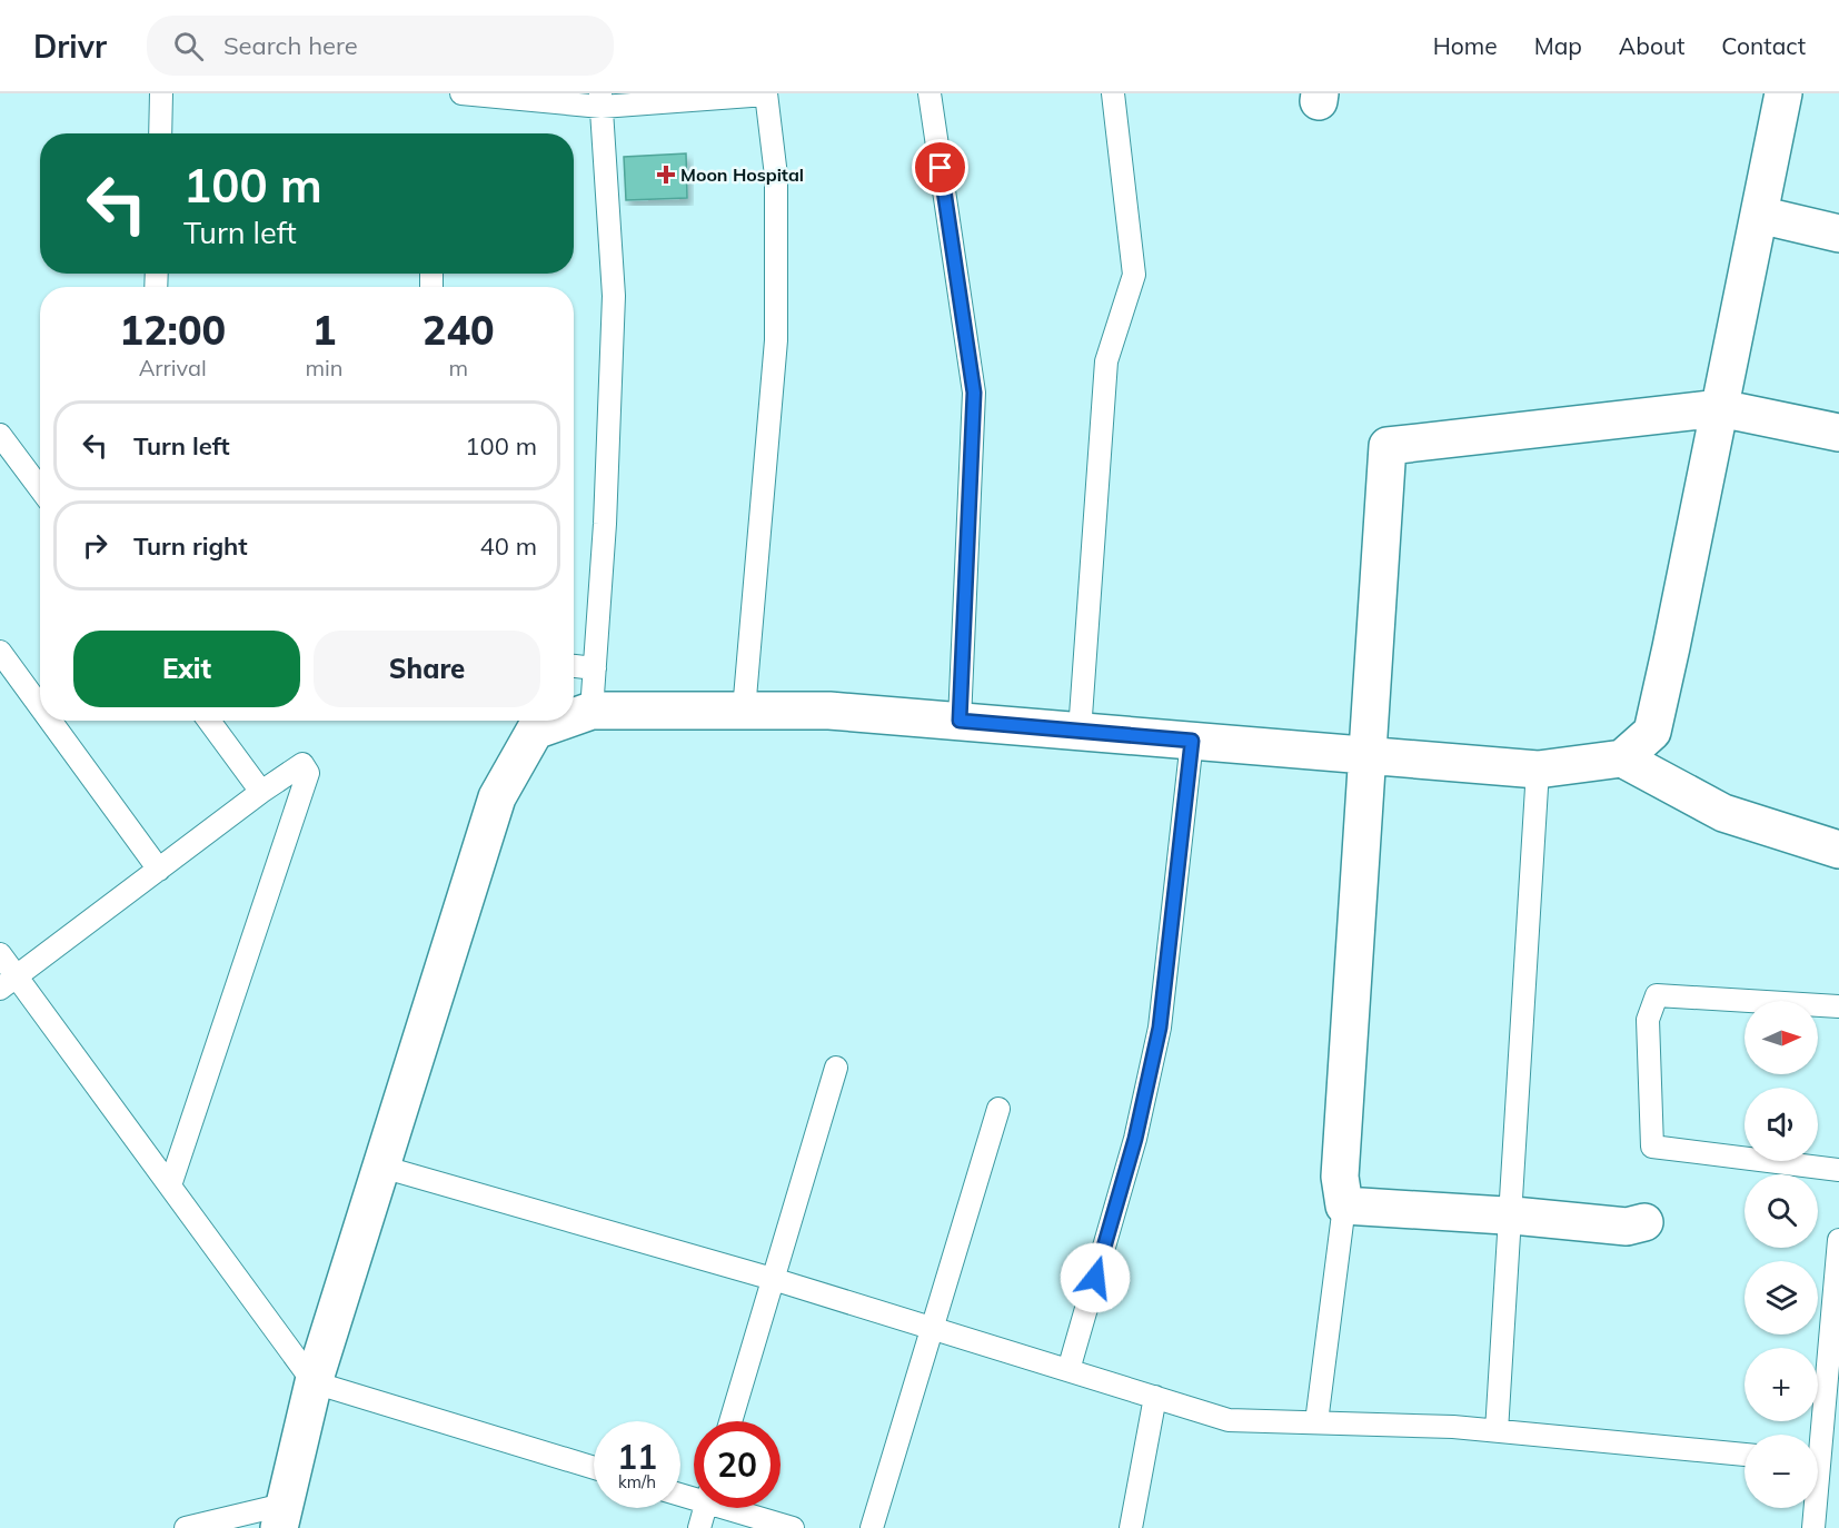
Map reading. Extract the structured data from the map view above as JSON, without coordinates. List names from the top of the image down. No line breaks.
{"places":{"health":["Moon Hospital"]},"north":"right","page":{"header":"Drivr","search":"Search here","nav":["Home","Map","About","Contact"],"turn":["100 m","Turn left"],"eta":["12:00","Arrival","1","min","240","m"],"list":[{"name":"Turn left","value":"100 m"},{"name":"Turn right","value":"40 m"}],"buttons":["Exit","Share"],"map_buttons":["+","−"],"speed":"11 km/h","limit":"20"}}
